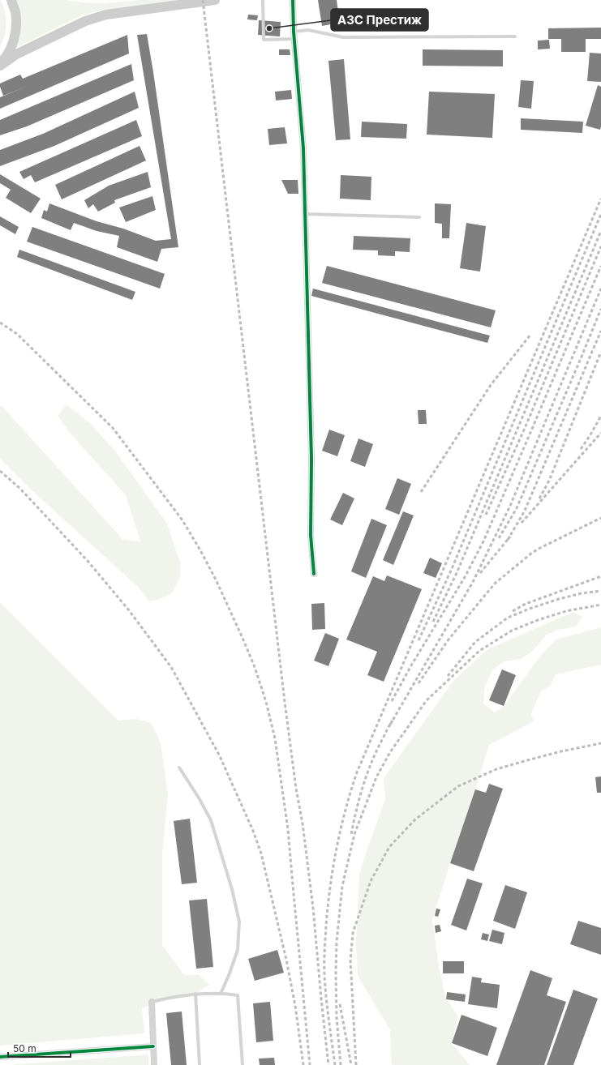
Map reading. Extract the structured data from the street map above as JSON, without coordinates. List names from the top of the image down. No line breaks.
{"places":["АЗС Престиж"],"scale_bar":"50 m"}
